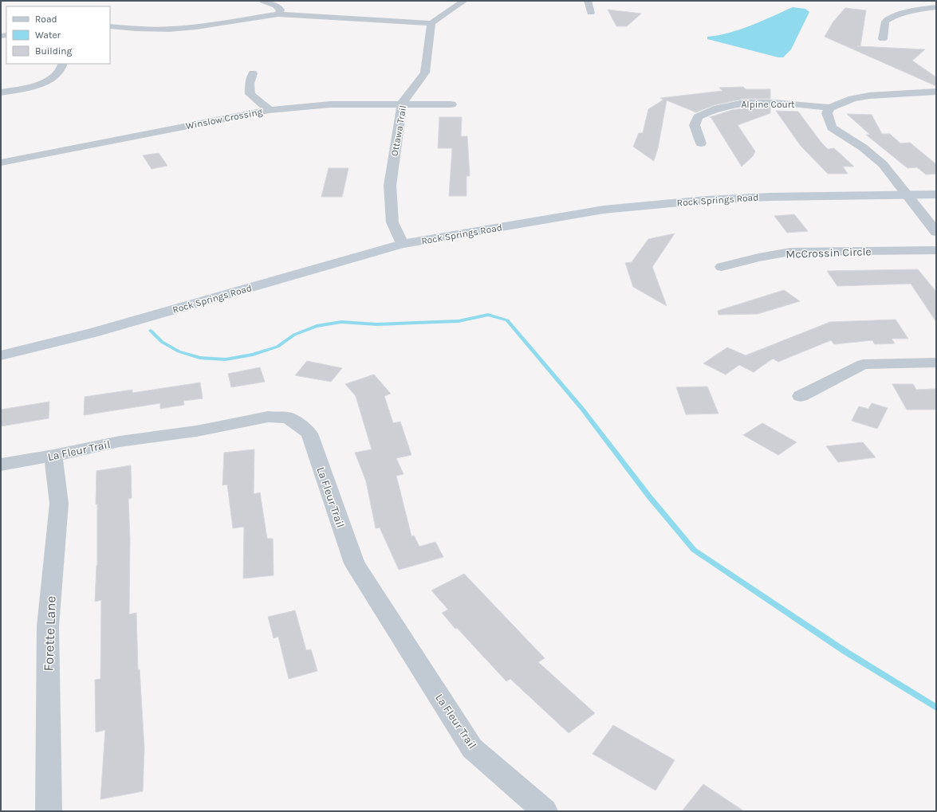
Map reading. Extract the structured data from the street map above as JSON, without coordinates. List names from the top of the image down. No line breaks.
{"streets":{"street":["Alpine Court","Winslow Crossing","Ottawa Trail","Rock Springs Road","McCrossin Circle","La Fleur Trail","Forette Lane"]},"crossings":[["Winslow Crossing","Ottawa Trail"],["Ottawa Trail","Rock Springs Road"],["La Fleur Trail","Forette Lane"]],"legend":["Road","Water","Building"]}
